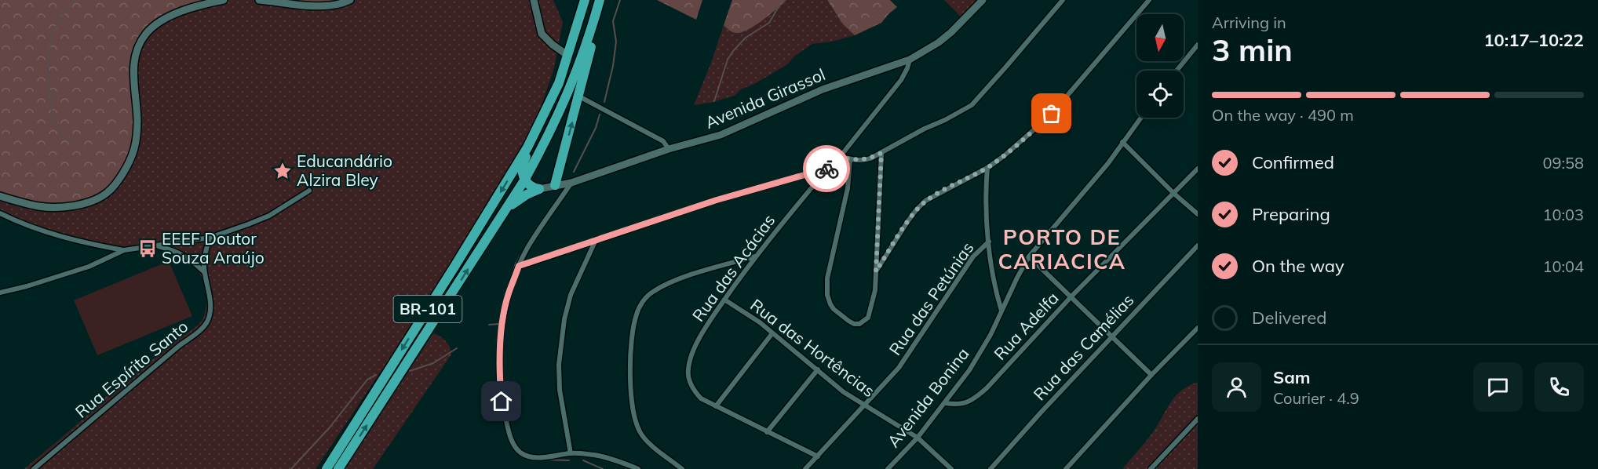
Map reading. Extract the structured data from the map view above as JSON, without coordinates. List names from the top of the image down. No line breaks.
{"streets":{"highway":["BR-101"],"street":["Avenida Girassol","Rua das Acácias","Rua das Petúnias","Rua Adelfa","Rua das Camélias","Rua das Hortências","Rua Espírito Santo","Avenida Bonina"]},"crossings":[["Avenida Girassol","Rua das Acácias"],["Rua das Acácias","Rua das Petúnias"],["Rua das Acácias","Rua das Hortências"],["Rua das Petúnias","Rua das Hortências"],["Rua Adelfa","Avenida Bonina"],["Rua das Hortências","Avenida Bonina"]],"districts":["PORTO DE CARIACICA"],"places":{"place":["Educandário Alzira Bley"],"bus stop":["EEEF Doutor Souza Araújo"]},"north":"bottom","page":{"heading":["3 min","Arriving in","10:17–10:22"],"panel":["Sam","Courier · 4.9"],"bar":"On the way · 490 m","list":[["Confirmed","09:58"],["Preparing","10:03"],["On the way","10:04"],"Delivered"]}}
